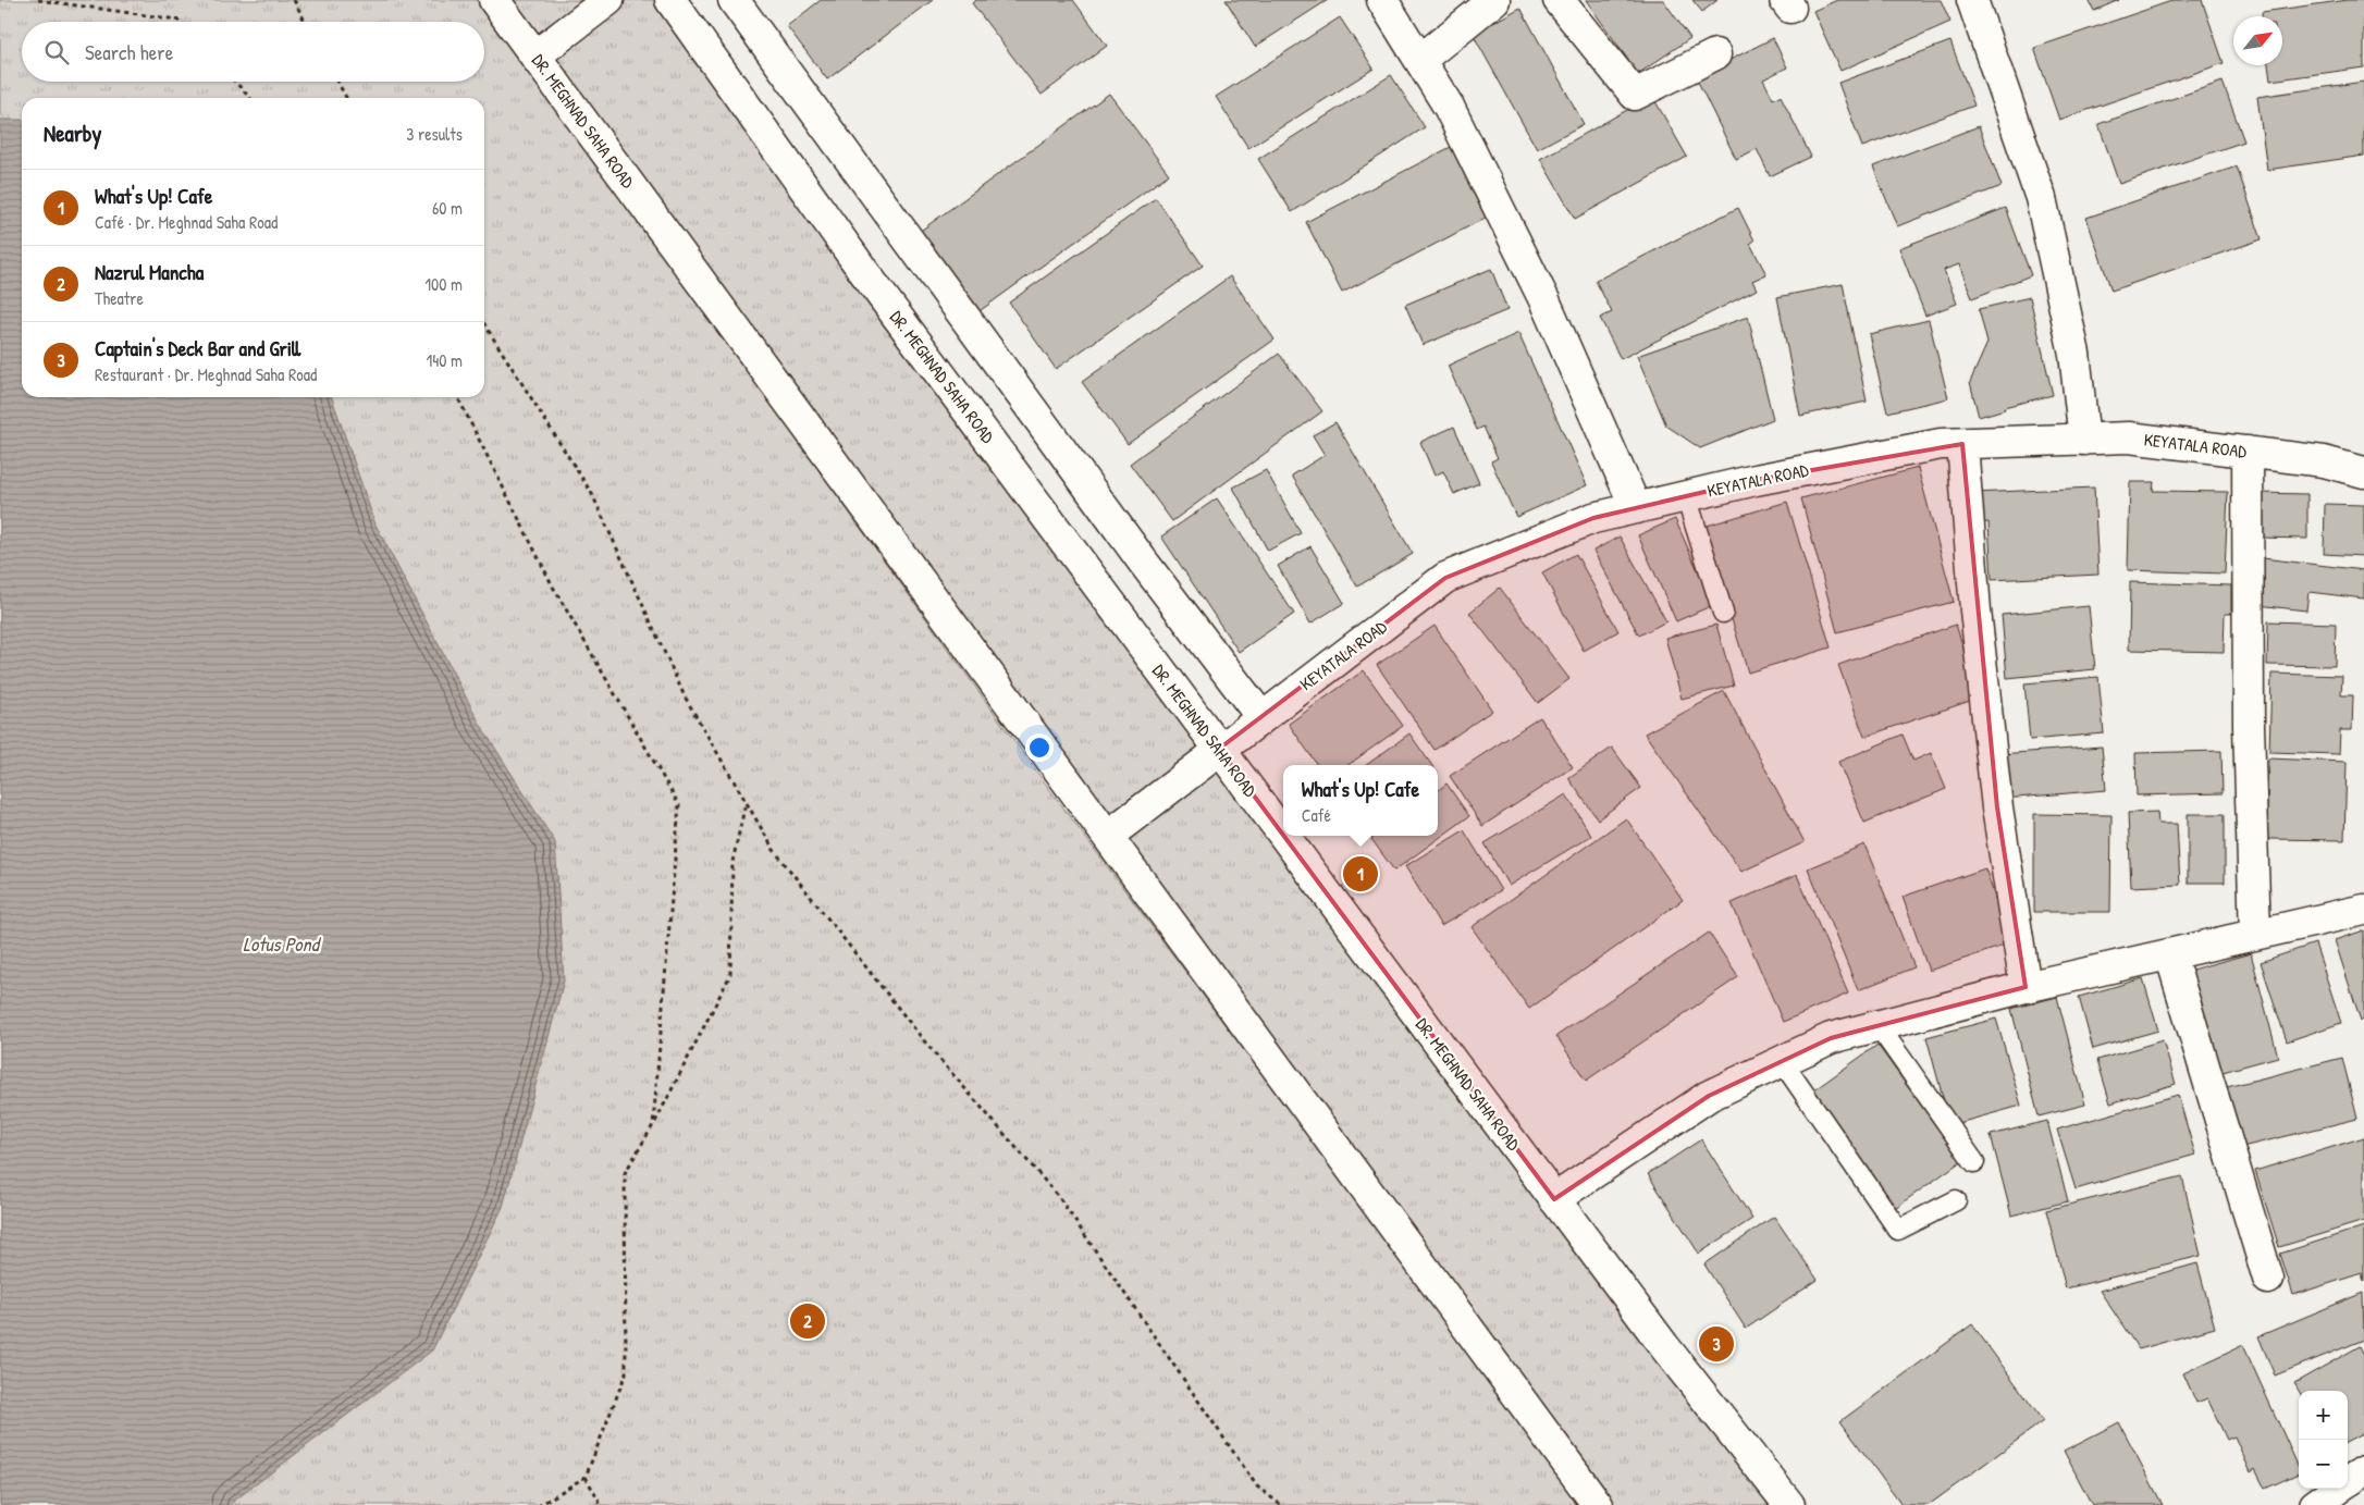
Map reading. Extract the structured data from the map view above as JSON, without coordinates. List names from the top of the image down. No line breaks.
{"streets":{"street":["DR. MEGHNAD SAHA ROAD","KEYATALA ROAD"]},"crossings":[["DR. MEGHNAD SAHA ROAD","KEYATALA ROAD"]],"water":["Lotus Pond"],"north":"top right","page":{"search":"Search here","heading":["Nearby","3 results"],"list":[{"mark":"1","name":"What's Up! Cafe","note":"Café · Dr. Meghnad Saha Road","value":"60 m"},{"mark":"2","name":"Nazrul Mancha","note":"Theatre","value":"100 m"},{"mark":"3","name":"Captain's Deck Bar and Grill","note":"Restaurant · Dr. Meghnad Saha Road","value":"140 m"}],"popup":["What's Up! Cafe","Café"],"pins":["1","2","3"],"map_buttons":["+","−"]}}
